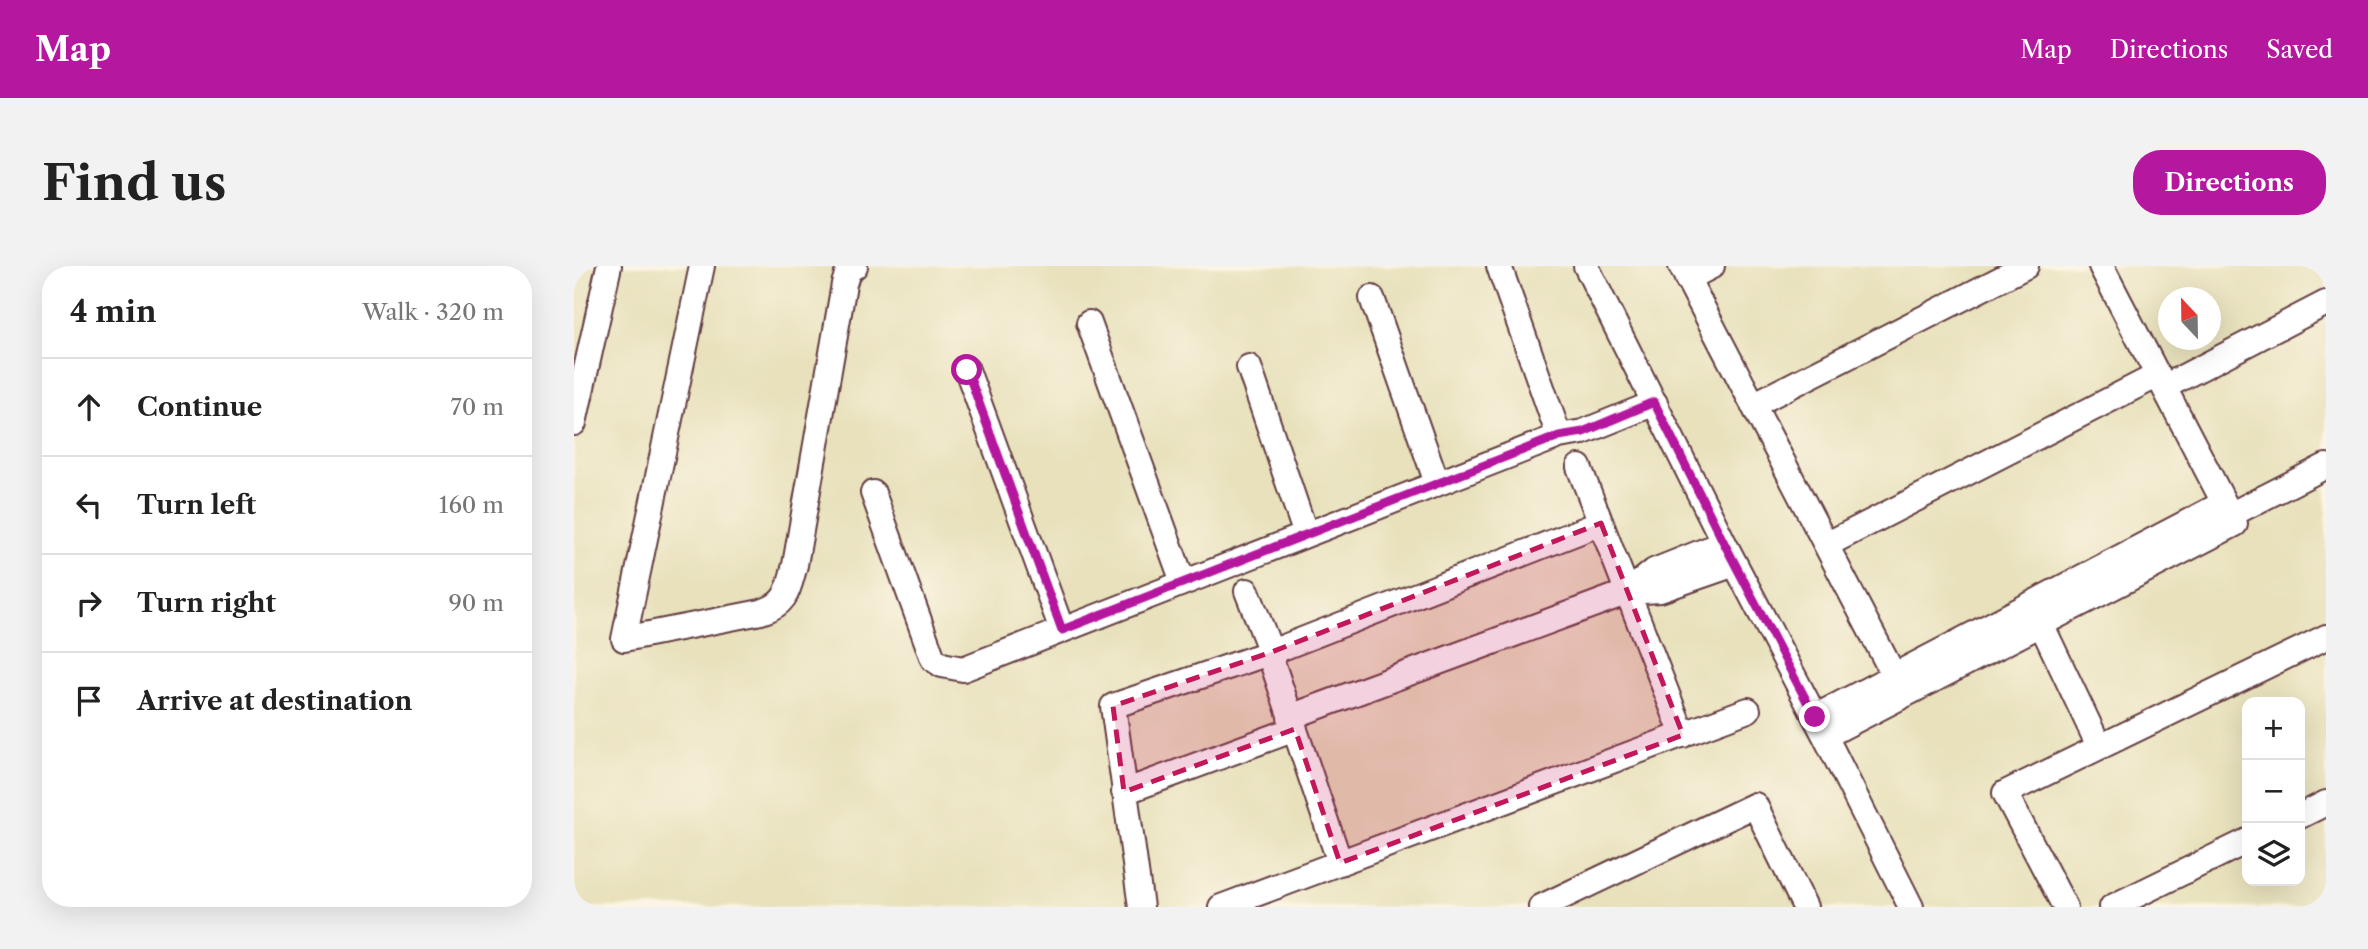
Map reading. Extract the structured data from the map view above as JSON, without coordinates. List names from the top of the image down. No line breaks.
{"north":"top","page":{"header":"Map","nav":["Map","Directions","Saved"],"buttons":"Directions","title":"Find us","heading":["4 min","Walk · 320 m"],"list":[["Continue","70 m"],["Turn left","160 m"],["Turn right","90 m"],"Arrive at destination"],"map_buttons":["+","−"]}}
